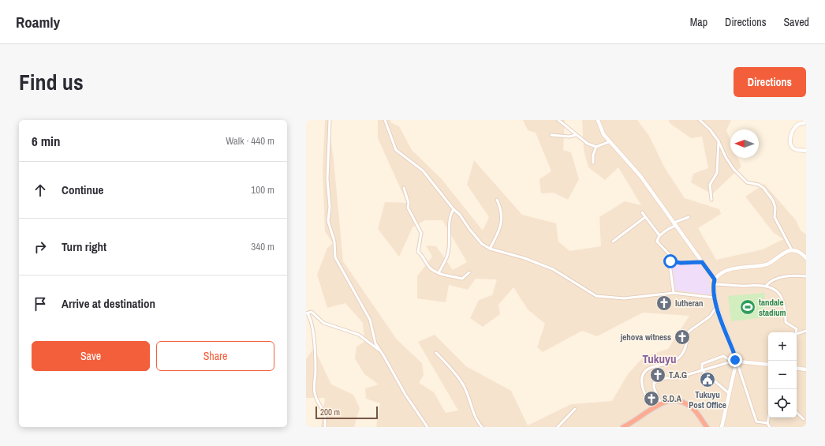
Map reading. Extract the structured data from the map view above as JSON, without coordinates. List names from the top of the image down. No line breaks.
{"districts":["Tukuyu"],"places":{"church":["lutheran","jehova witness","T.A.G","S.D.A"],"sports":["tandale stadium"],"public building":["Tukuyu Post Office"]},"scale_bar":"200 m","north":"left","page":{"header":"Roamly","nav":["Map","Directions","Saved"],"title":"Find us","buttons":["Directions",["Save","Share"]],"heading":["6 min","Walk · 440 m"],"list":[["Continue","100 m"],["Turn right","340 m"],"Arrive at destination"],"map_buttons":["+","−"],"scale":"200 m"}}
